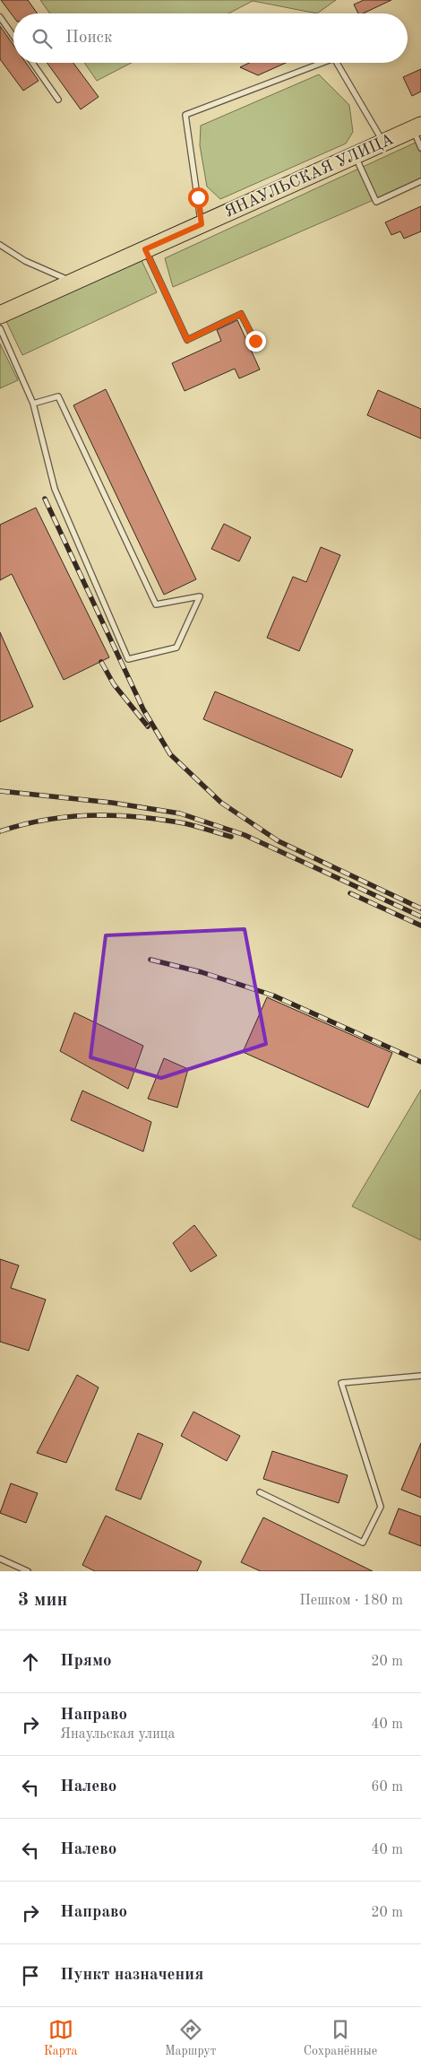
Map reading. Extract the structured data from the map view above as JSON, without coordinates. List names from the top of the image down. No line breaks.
{"streets":{"main road":["ЯНАУЛЬСКАЯ УЛИЦА"]},"page":{"search":"Поиск","heading":["3 мин","Пешком · 180 m"],"list":[["Прямо","20 m"],["Направо","Янаульская улица","40 m"],["Налево","60 m"],["Налево","40 m"],["Направо","20 m"],"Пункт назначения"],"nav":["Карта","Маршрут","Сохранённые"]}}
